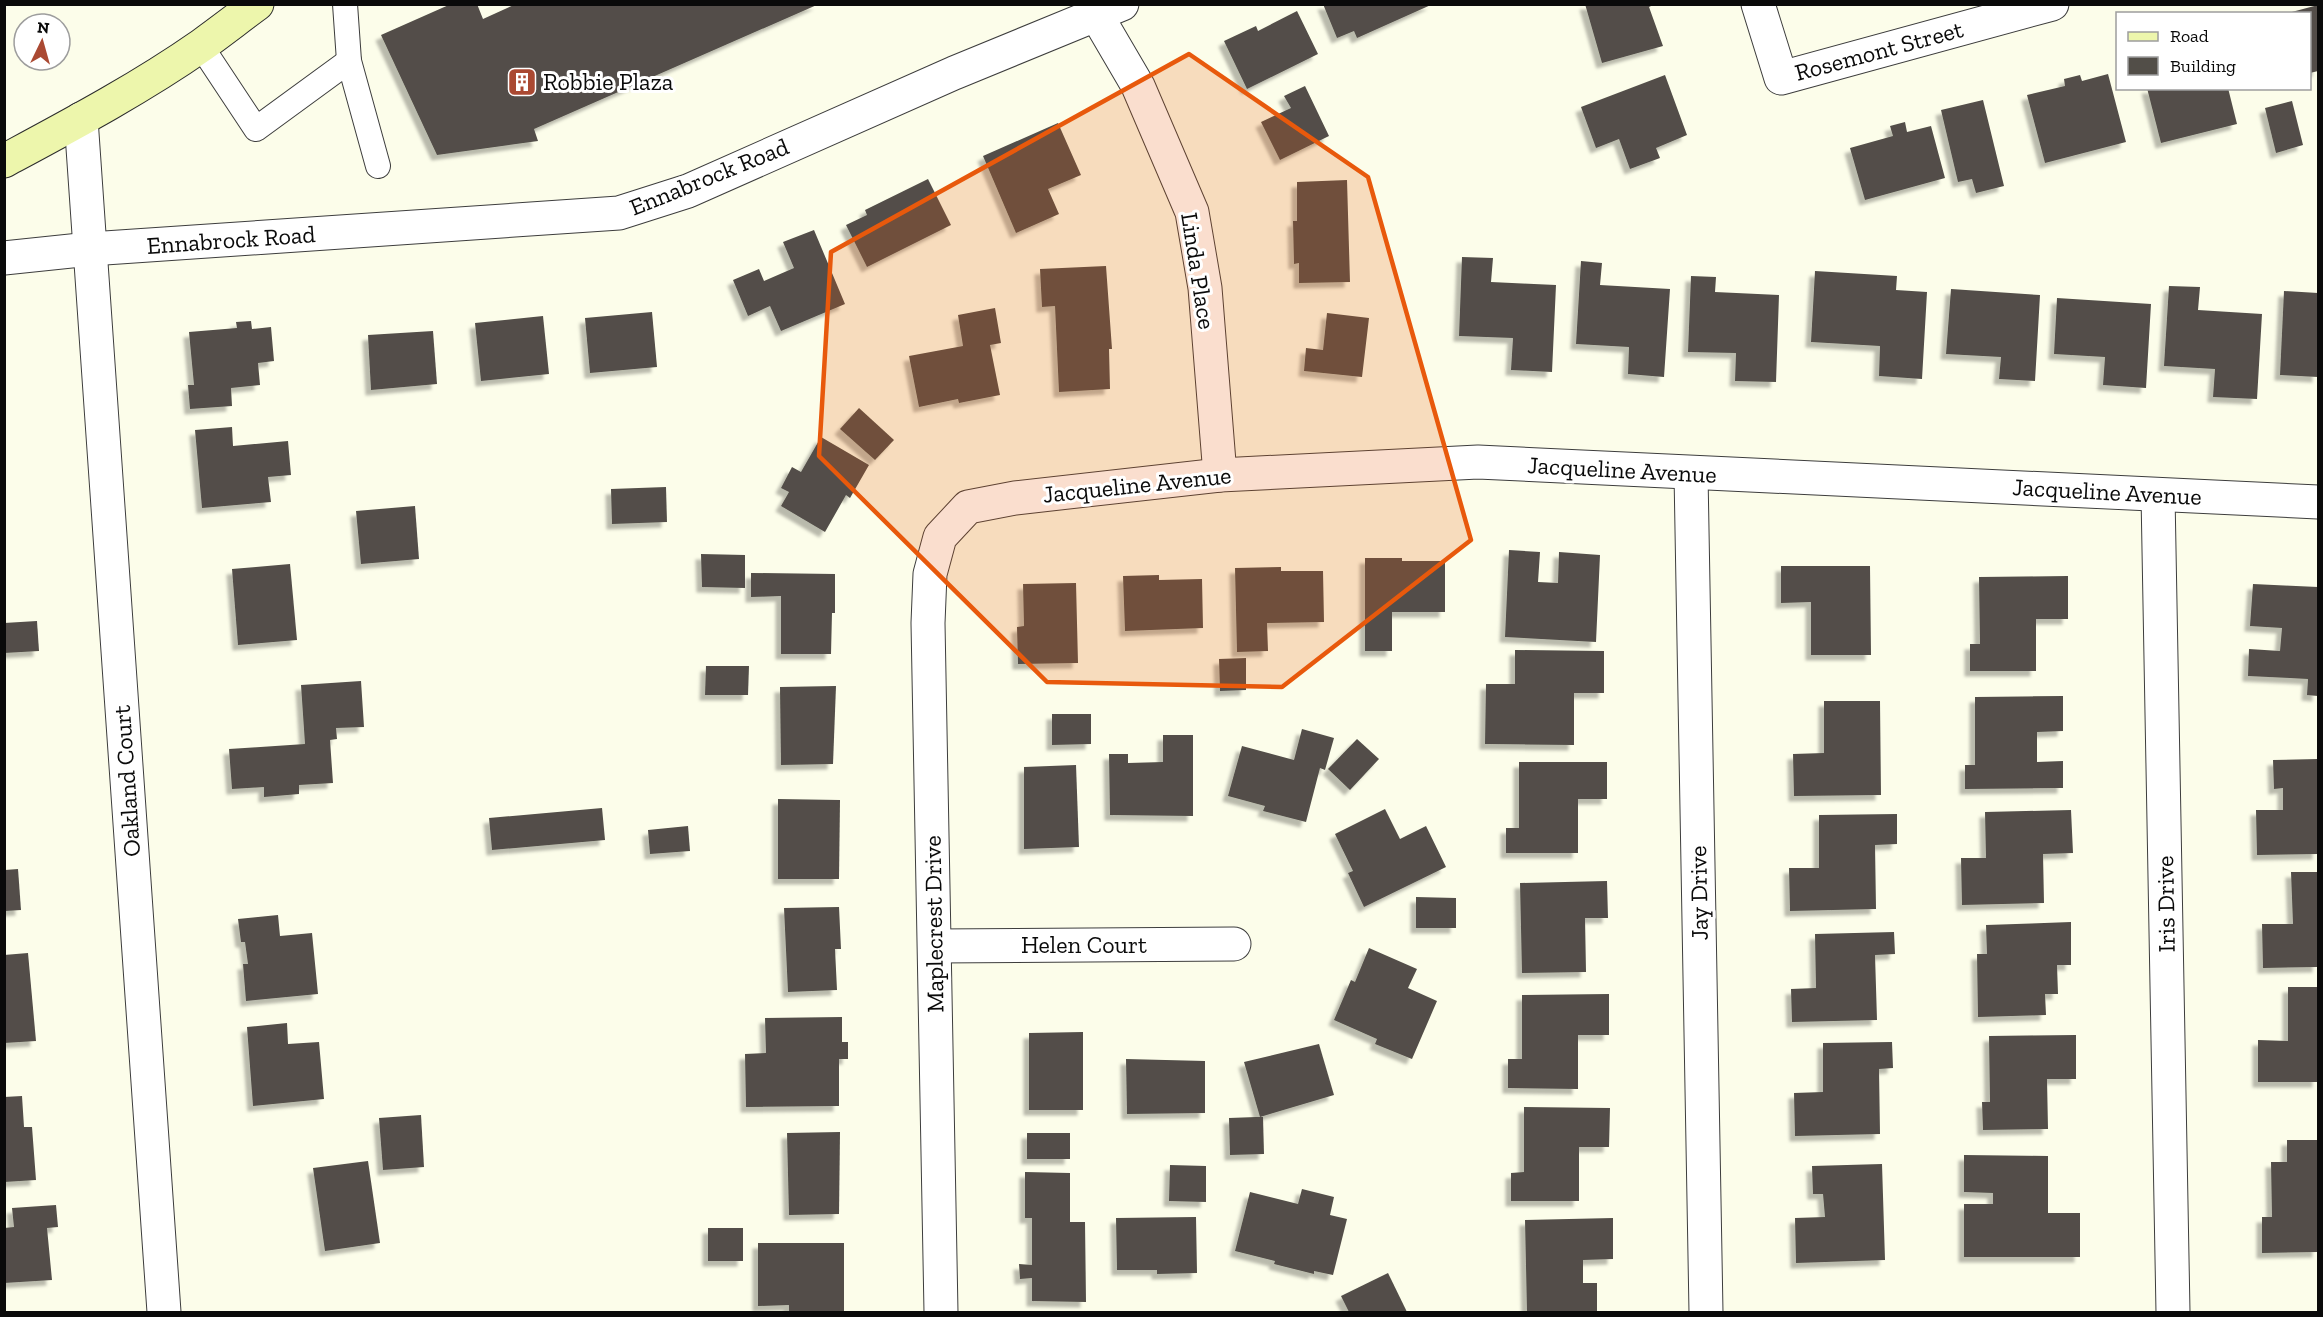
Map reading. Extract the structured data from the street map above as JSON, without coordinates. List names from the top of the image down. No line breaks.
{"streets":{"street":["Rosemont Street","Ennabrock Road","Linda Place","Jacqueline Avenue","Oakland Court","Jay Drive","Iris Drive","Maplecrest Drive","Helen Court"]},"crossings":[["Ennabrock Road","Linda Place"],["Ennabrock Road","Oakland Court"],["Linda Place","Jacqueline Avenue"],["Jacqueline Avenue","Jay Drive"],["Jacqueline Avenue","Iris Drive"],["Jacqueline Avenue","Maplecrest Drive"],["Maplecrest Drive","Helen Court"]],"places":{"building":["Robbie Plaza"]},"legend":["Road","Building"],"north":"top"}
